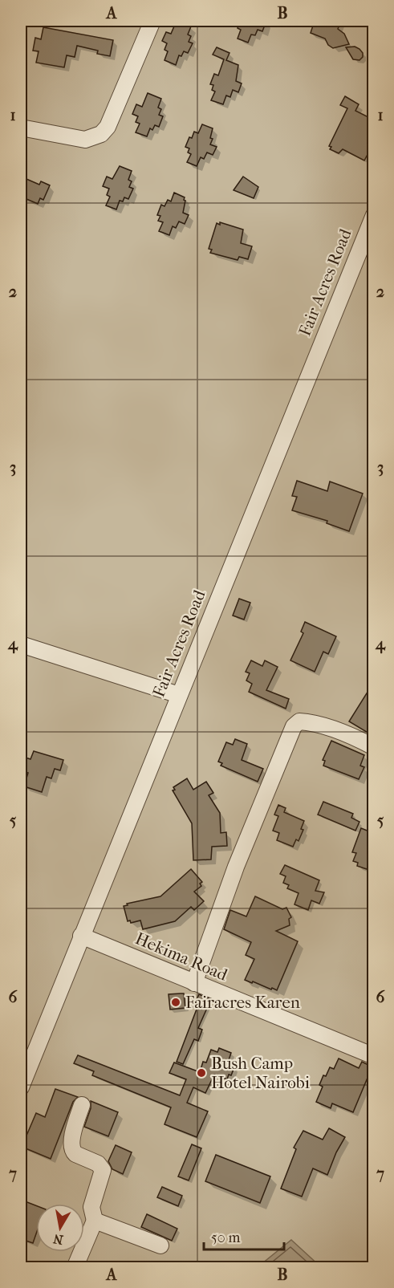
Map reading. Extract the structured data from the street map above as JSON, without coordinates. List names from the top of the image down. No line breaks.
{"streets":{"street":["Fair Acres Road","Hekima Road"]},"crossings":[["Fair Acres Road","Hekima Road"]],"places":["Fairacres Karen","Bush Camp Hotel Nairobi"],"scale_bar":"50 m","north":"bottom","grid":{"columns":["A","B"],"rows":["1","2","3","4","5","6","7"]}}
